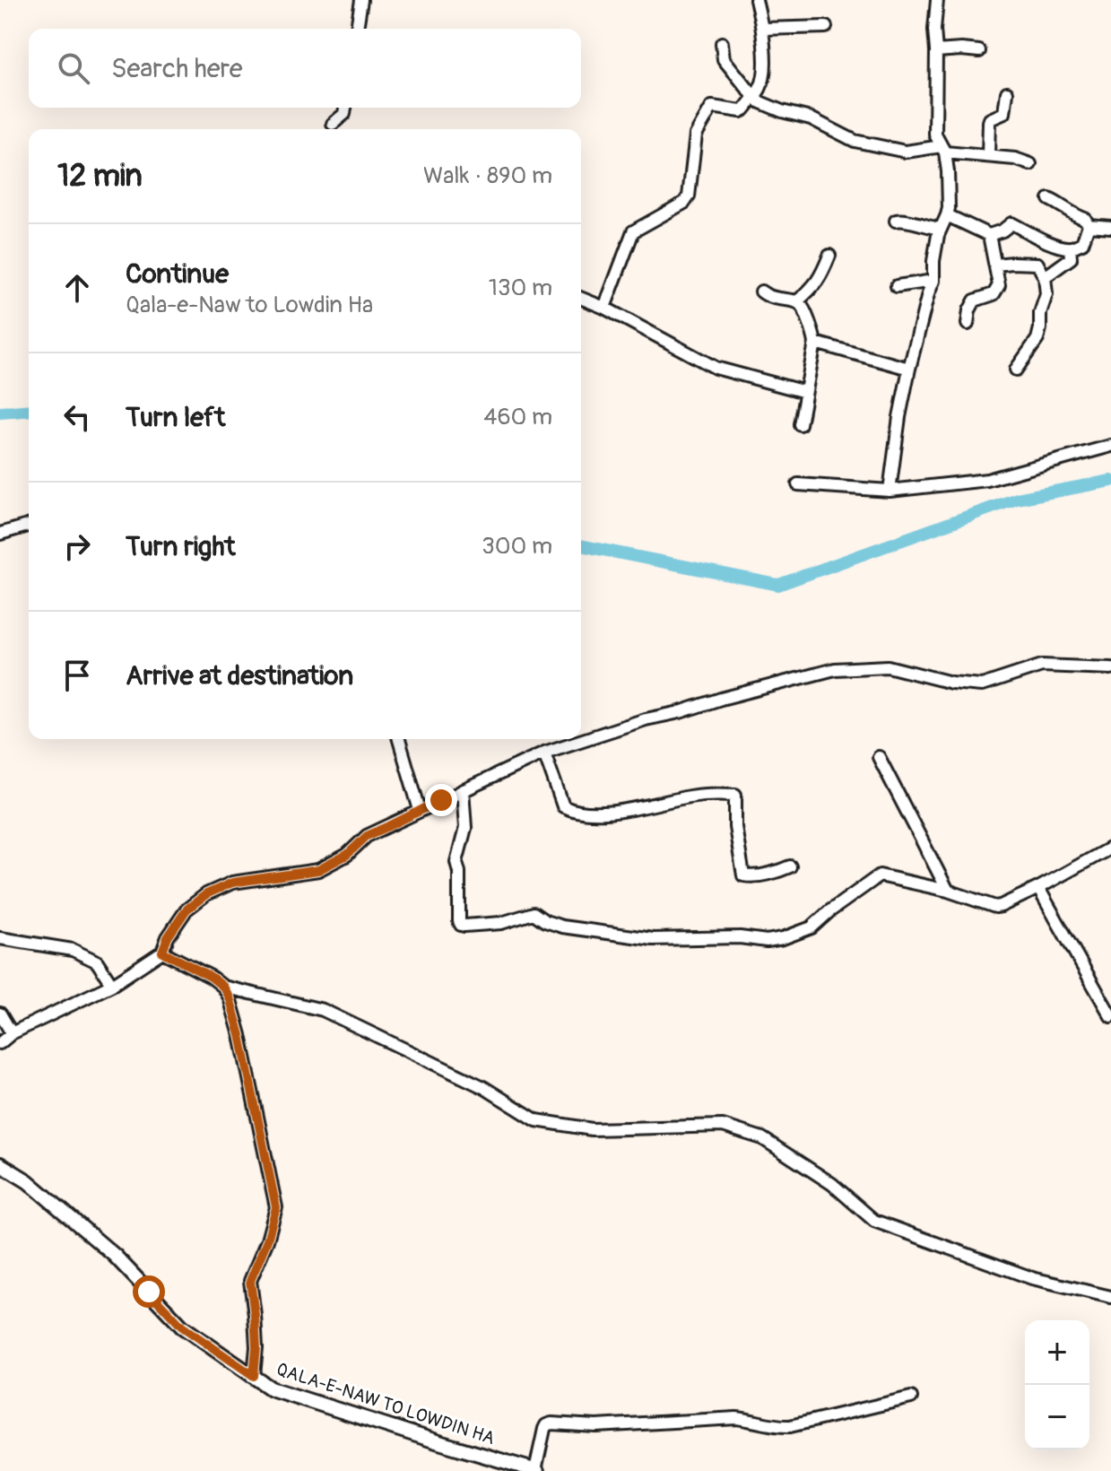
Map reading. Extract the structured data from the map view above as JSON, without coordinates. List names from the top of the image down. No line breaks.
{"streets":{"main road":["QALA-E-NAW TO LOWDIN HA"]},"page":{"search":"Search here","heading":["12 min","Walk · 890 m"],"list":[["Continue","Qala-e-Naw to Lowdin Ha","130 m"],["Turn left","460 m"],["Turn right","300 m"],"Arrive at destination"],"map_buttons":["+","−"]}}
